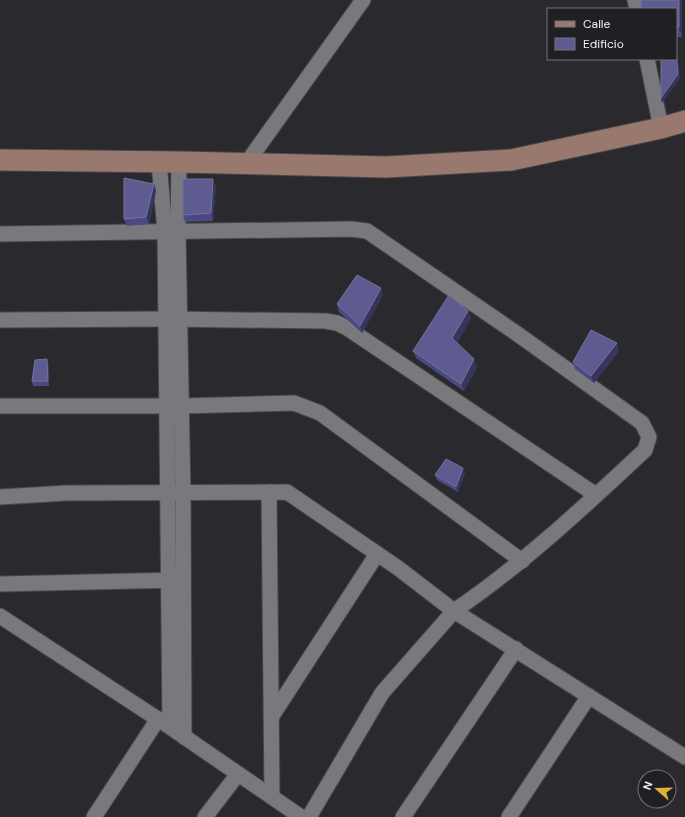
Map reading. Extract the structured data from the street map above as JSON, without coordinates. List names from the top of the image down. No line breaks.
{"legend":["Calle","Edificio"],"north":"left"}
